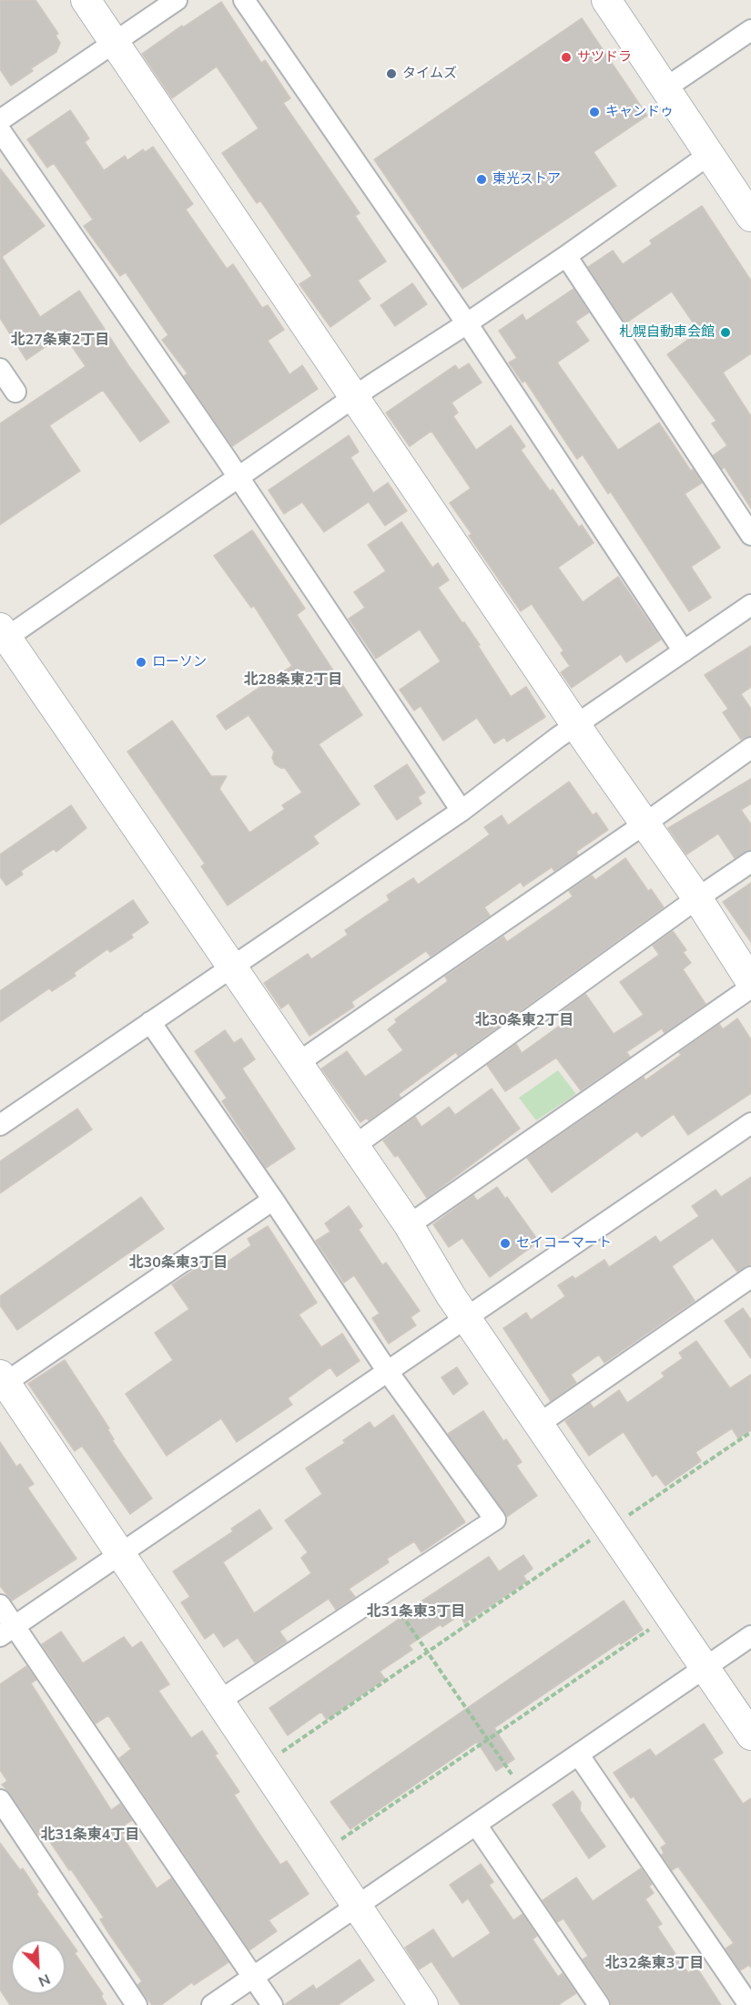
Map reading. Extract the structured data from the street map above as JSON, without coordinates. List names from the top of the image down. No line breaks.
{"districts":["北27条東2丁目","北28条東2丁目","北30条東2丁目","北30条東3丁目","北31条東3丁目","北31条東4丁目","北32条東3丁目"],"places":["サツドラ","タイムズ","キャンドゥ","東光ストア","札幌自動車会館","ローソン","セイコーマート"],"north":"bottom right"}
